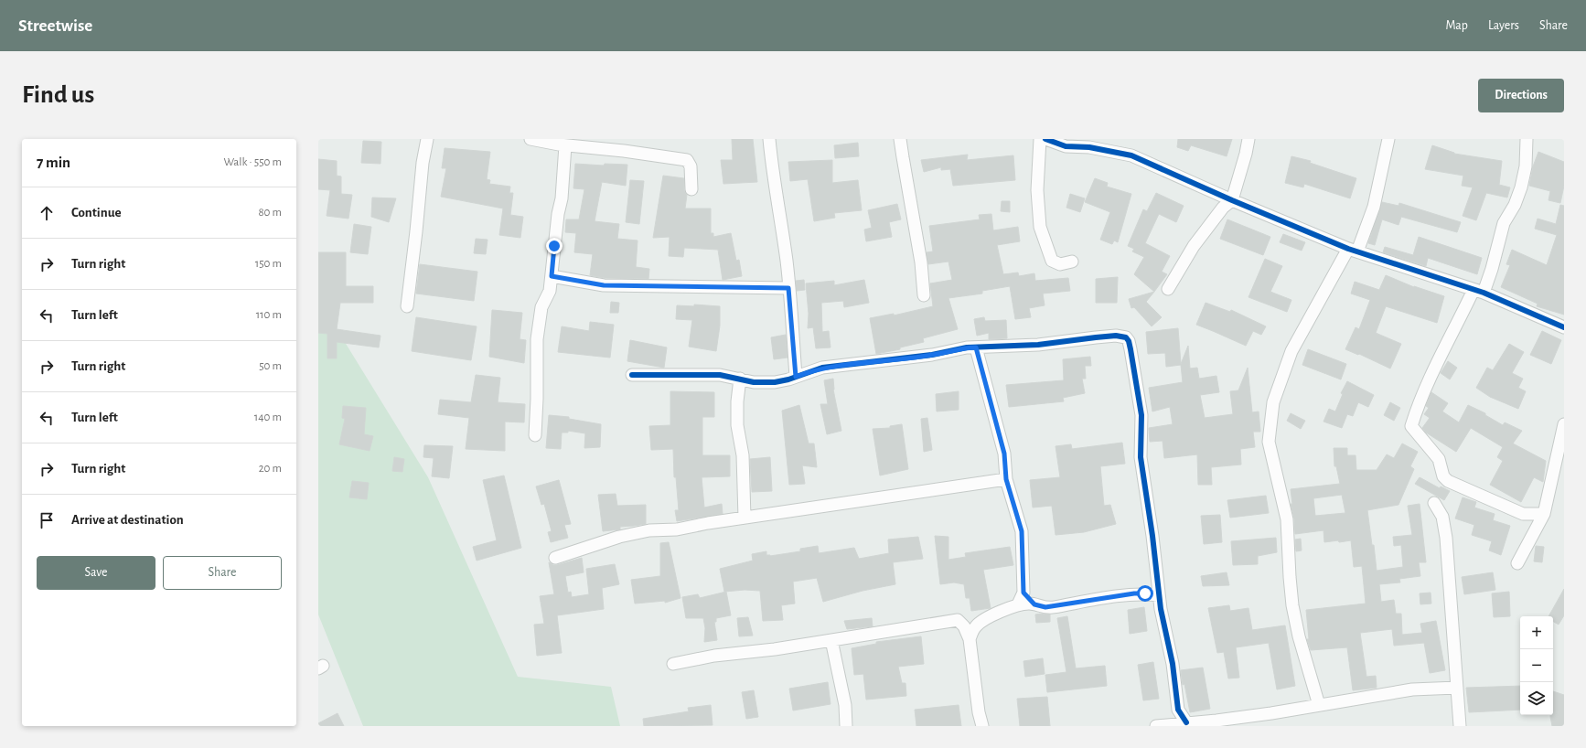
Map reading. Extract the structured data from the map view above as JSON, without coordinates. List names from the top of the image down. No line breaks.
{"page":{"header":"Streetwise","nav":["Map","Layers","Share"],"buttons":["Directions",["Save","Share"]],"title":"Find us","heading":["7 min","Walk · 550 m"],"list":[["Continue","80 m"],["Turn right","150 m"],["Turn left","110 m"],["Turn right","50 m"],["Turn left","140 m"],["Turn right","20 m"],"Arrive at destination"],"map_buttons":["+","−"]}}
